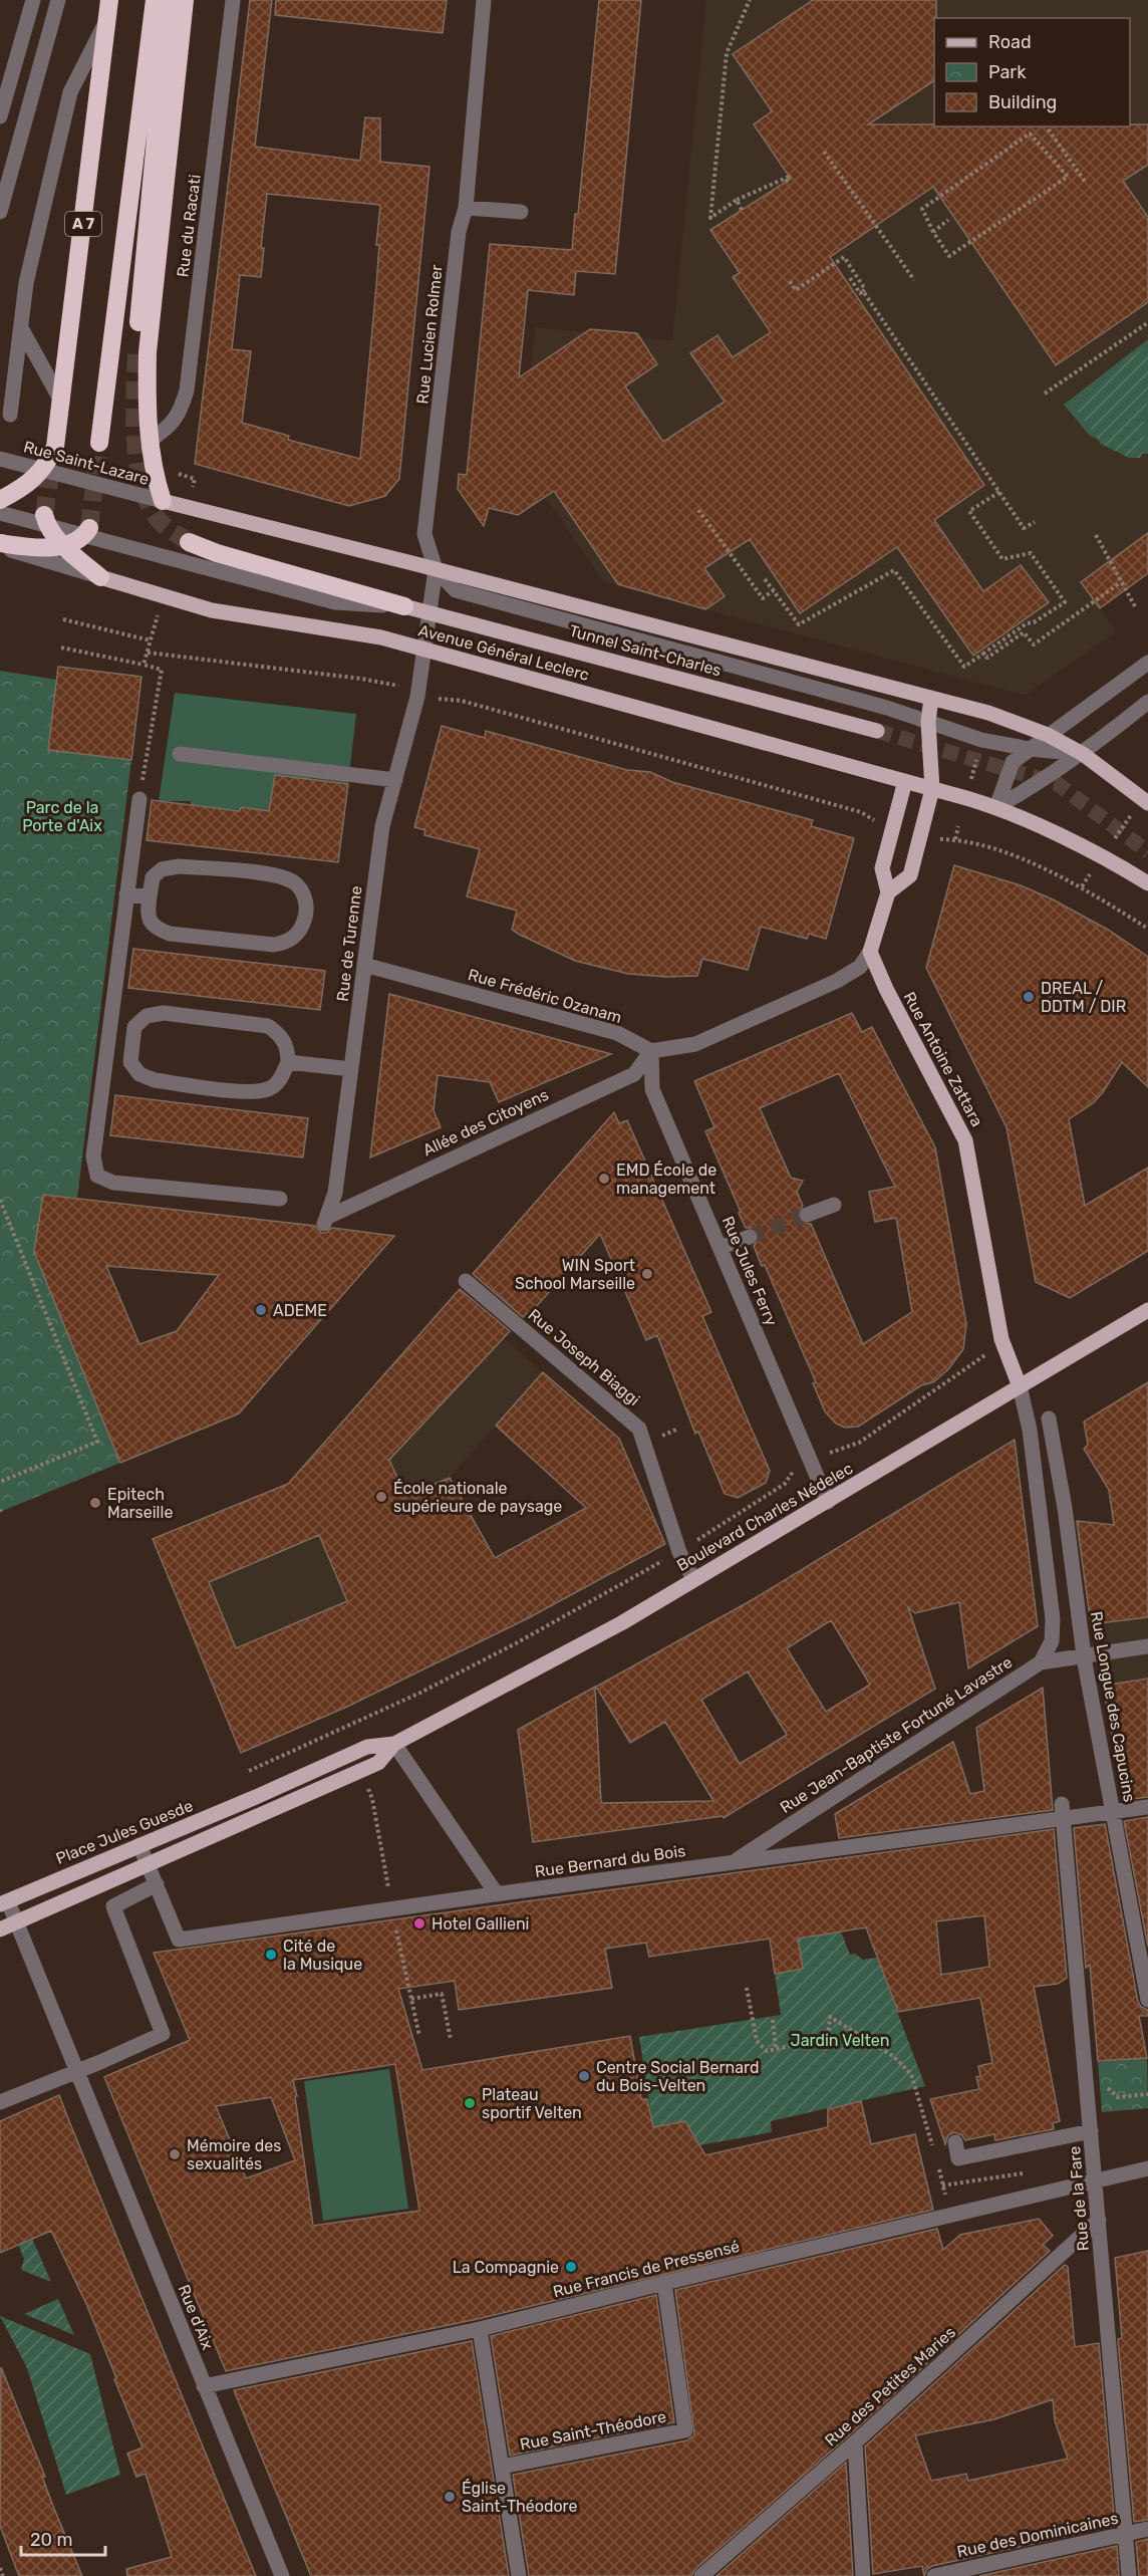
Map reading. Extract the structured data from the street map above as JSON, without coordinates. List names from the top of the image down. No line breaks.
{"streets":{"highway":["A 7"],"main road":["Tunnel Saint-Charles","Avenue Général Leclerc","Rue Antoine Zattara","Boulevard Charles Nédelec","Place Jules Guesde"],"street":["Rue du Racati","Rue Lucien Rolmer","Rue Saint-Lazare","Rue de Turenne","Rue Frédéric Ozanam","Allée des Citoyens","Rue Jules Ferry","Rue Joseph Biaggi","Rue Longue des Capucins","Rue Jean-Baptiste Fortuné Lavastre","Rue Bernard du Bois","Rue de la Fare","Rue Francis de Pressensé","Rue d'Aix","Rue des Petites Maries","Rue Saint-Théodore","Rue des Dominicaines"]},"crossings":[["Rue Lucien Rolmer","Rue de Turenne"],["Tunnel Saint-Charles","Avenue Général Leclerc"],["Rue de Turenne","Rue Frédéric Ozanam"],["Rue de Turenne","Allée des Citoyens"],["Rue Frédéric Ozanam","Allée des Citoyens"],["Rue Frédéric Ozanam","Rue Jules Ferry"],["Rue Antoine Zattara","Boulevard Charles Nédelec"],["Allée des Citoyens","Rue Jules Ferry"],["Rue Jules Ferry","Boulevard Charles Nédelec"],["Rue Joseph Biaggi","Boulevard Charles Nédelec"],["Boulevard Charles Nédelec","Place Jules Guesde"],["Boulevard Charles Nédelec","Rue Bernard du Bois"],["Rue Longue des Capucins","Rue Bernard du Bois"],["Rue Jean-Baptiste Fortuné Lavastre","Rue Bernard du Bois"],["Place Jules Guesde","Rue Bernard du Bois"],["Place Jules Guesde","Rue d'Aix"],["Rue Bernard du Bois","Rue de la Fare"],["Rue de la Fare","Rue Francis de Pressensé"],["Rue de la Fare","Rue des Petites Maries"],["Rue de la Fare","Rue des Dominicaines"],["Rue Francis de Pressensé","Rue d'Aix"],["Rue Francis de Pressensé","Rue Saint-Théodore"]],"parks":["Parc de la Porte d'Aix","Jardin Velten"],"places":["DREAL / DDTM / DIR","EMD École de management","WIN Sport School Marseille","ADEME","École nationale supérieure de paysage","Epitech Marseille","Hotel Gallieni","Cité de la Musique","Centre Social Bernard du Bois-Velten","Plateau sportif Velten","Mémoire des sexualités","La Compagnie","Église Saint-Théodore"],"legend":["Road","Park","Building"],"scale_bar":"20 m"}
